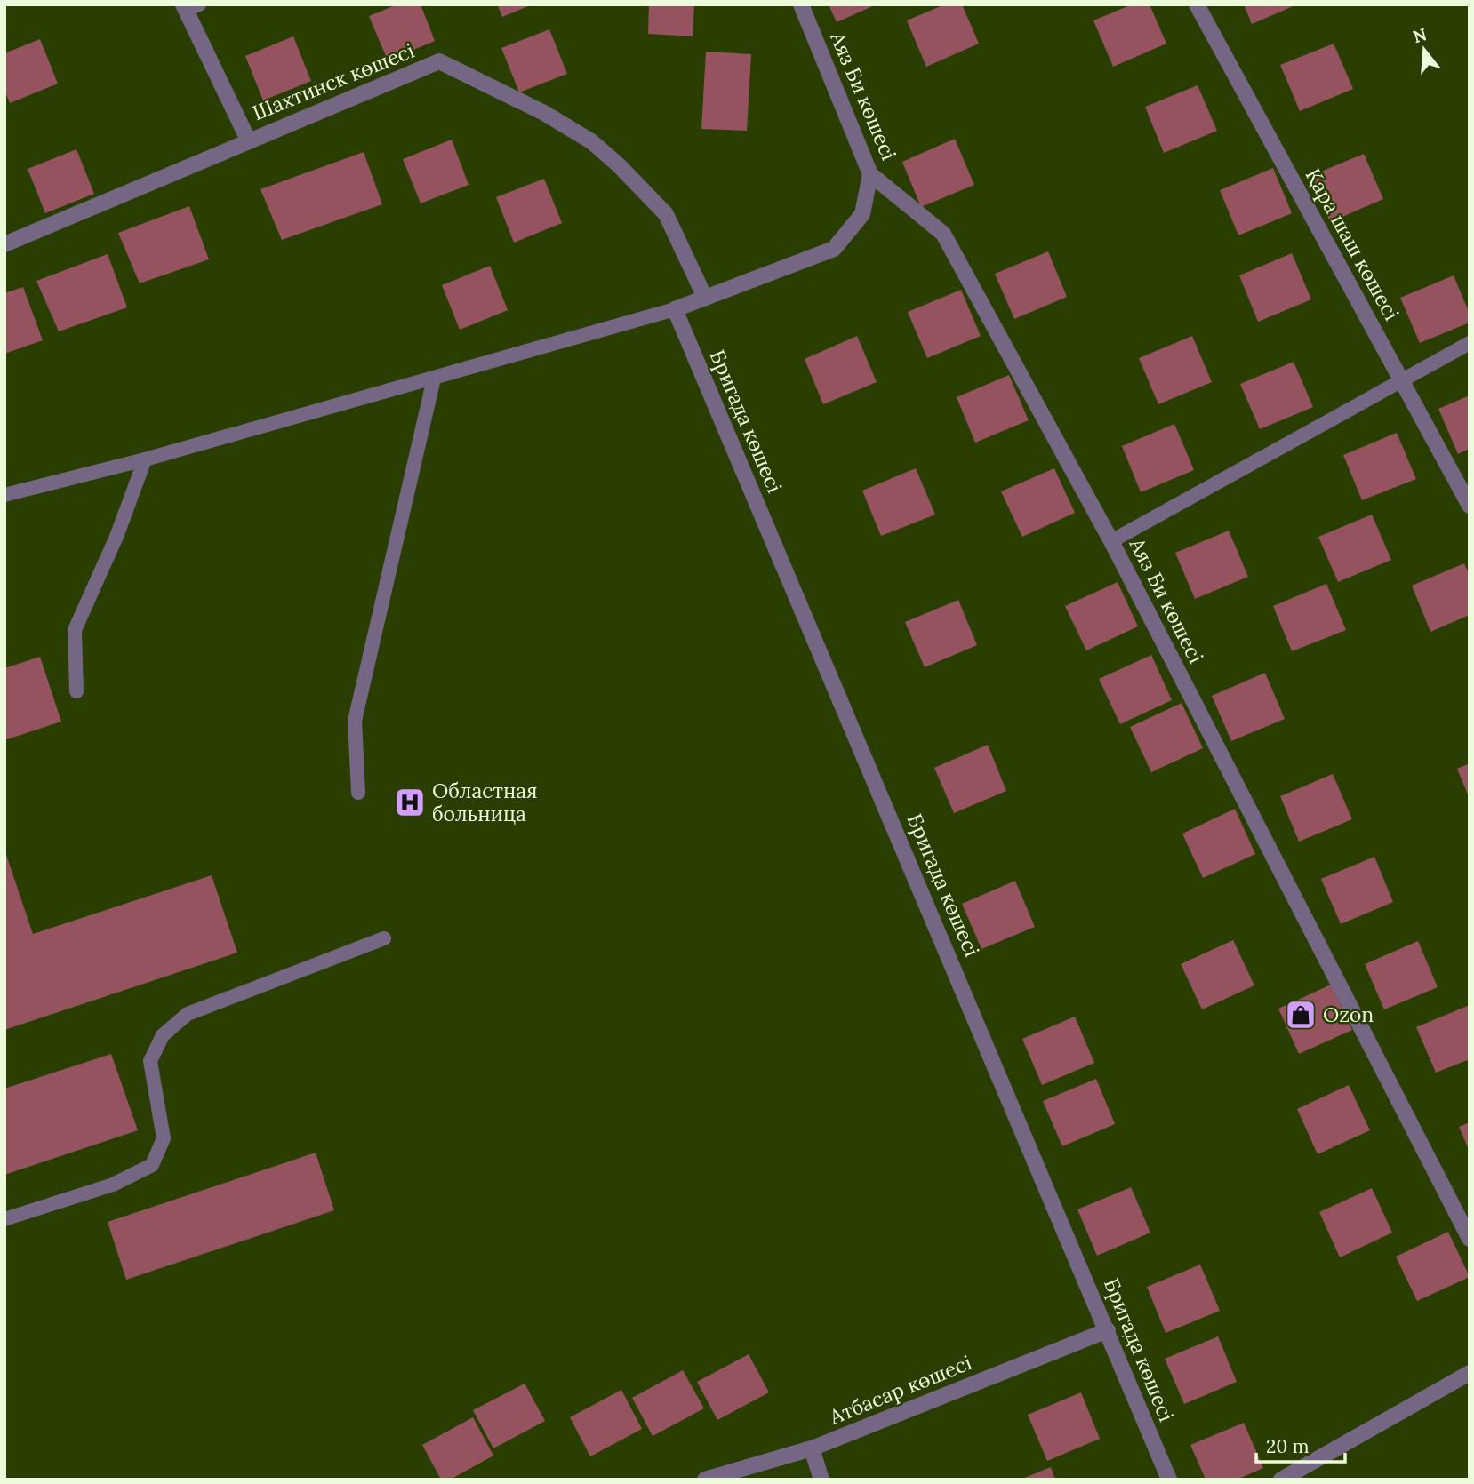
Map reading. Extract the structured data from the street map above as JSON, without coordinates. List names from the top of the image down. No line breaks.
{"streets":{"street":["Шахтинск көшесі","Аяз Би көшесі","Қара шаш көшесі","Бригада көшесі","Атбасар көшесі"]},"crossings":[["Бригада көшесі","Атбасар көшесі"]],"places":{"hospital":["Областная больница"],"shop":["Ozon"]},"scale_bar":"20 m","north":"top"}
